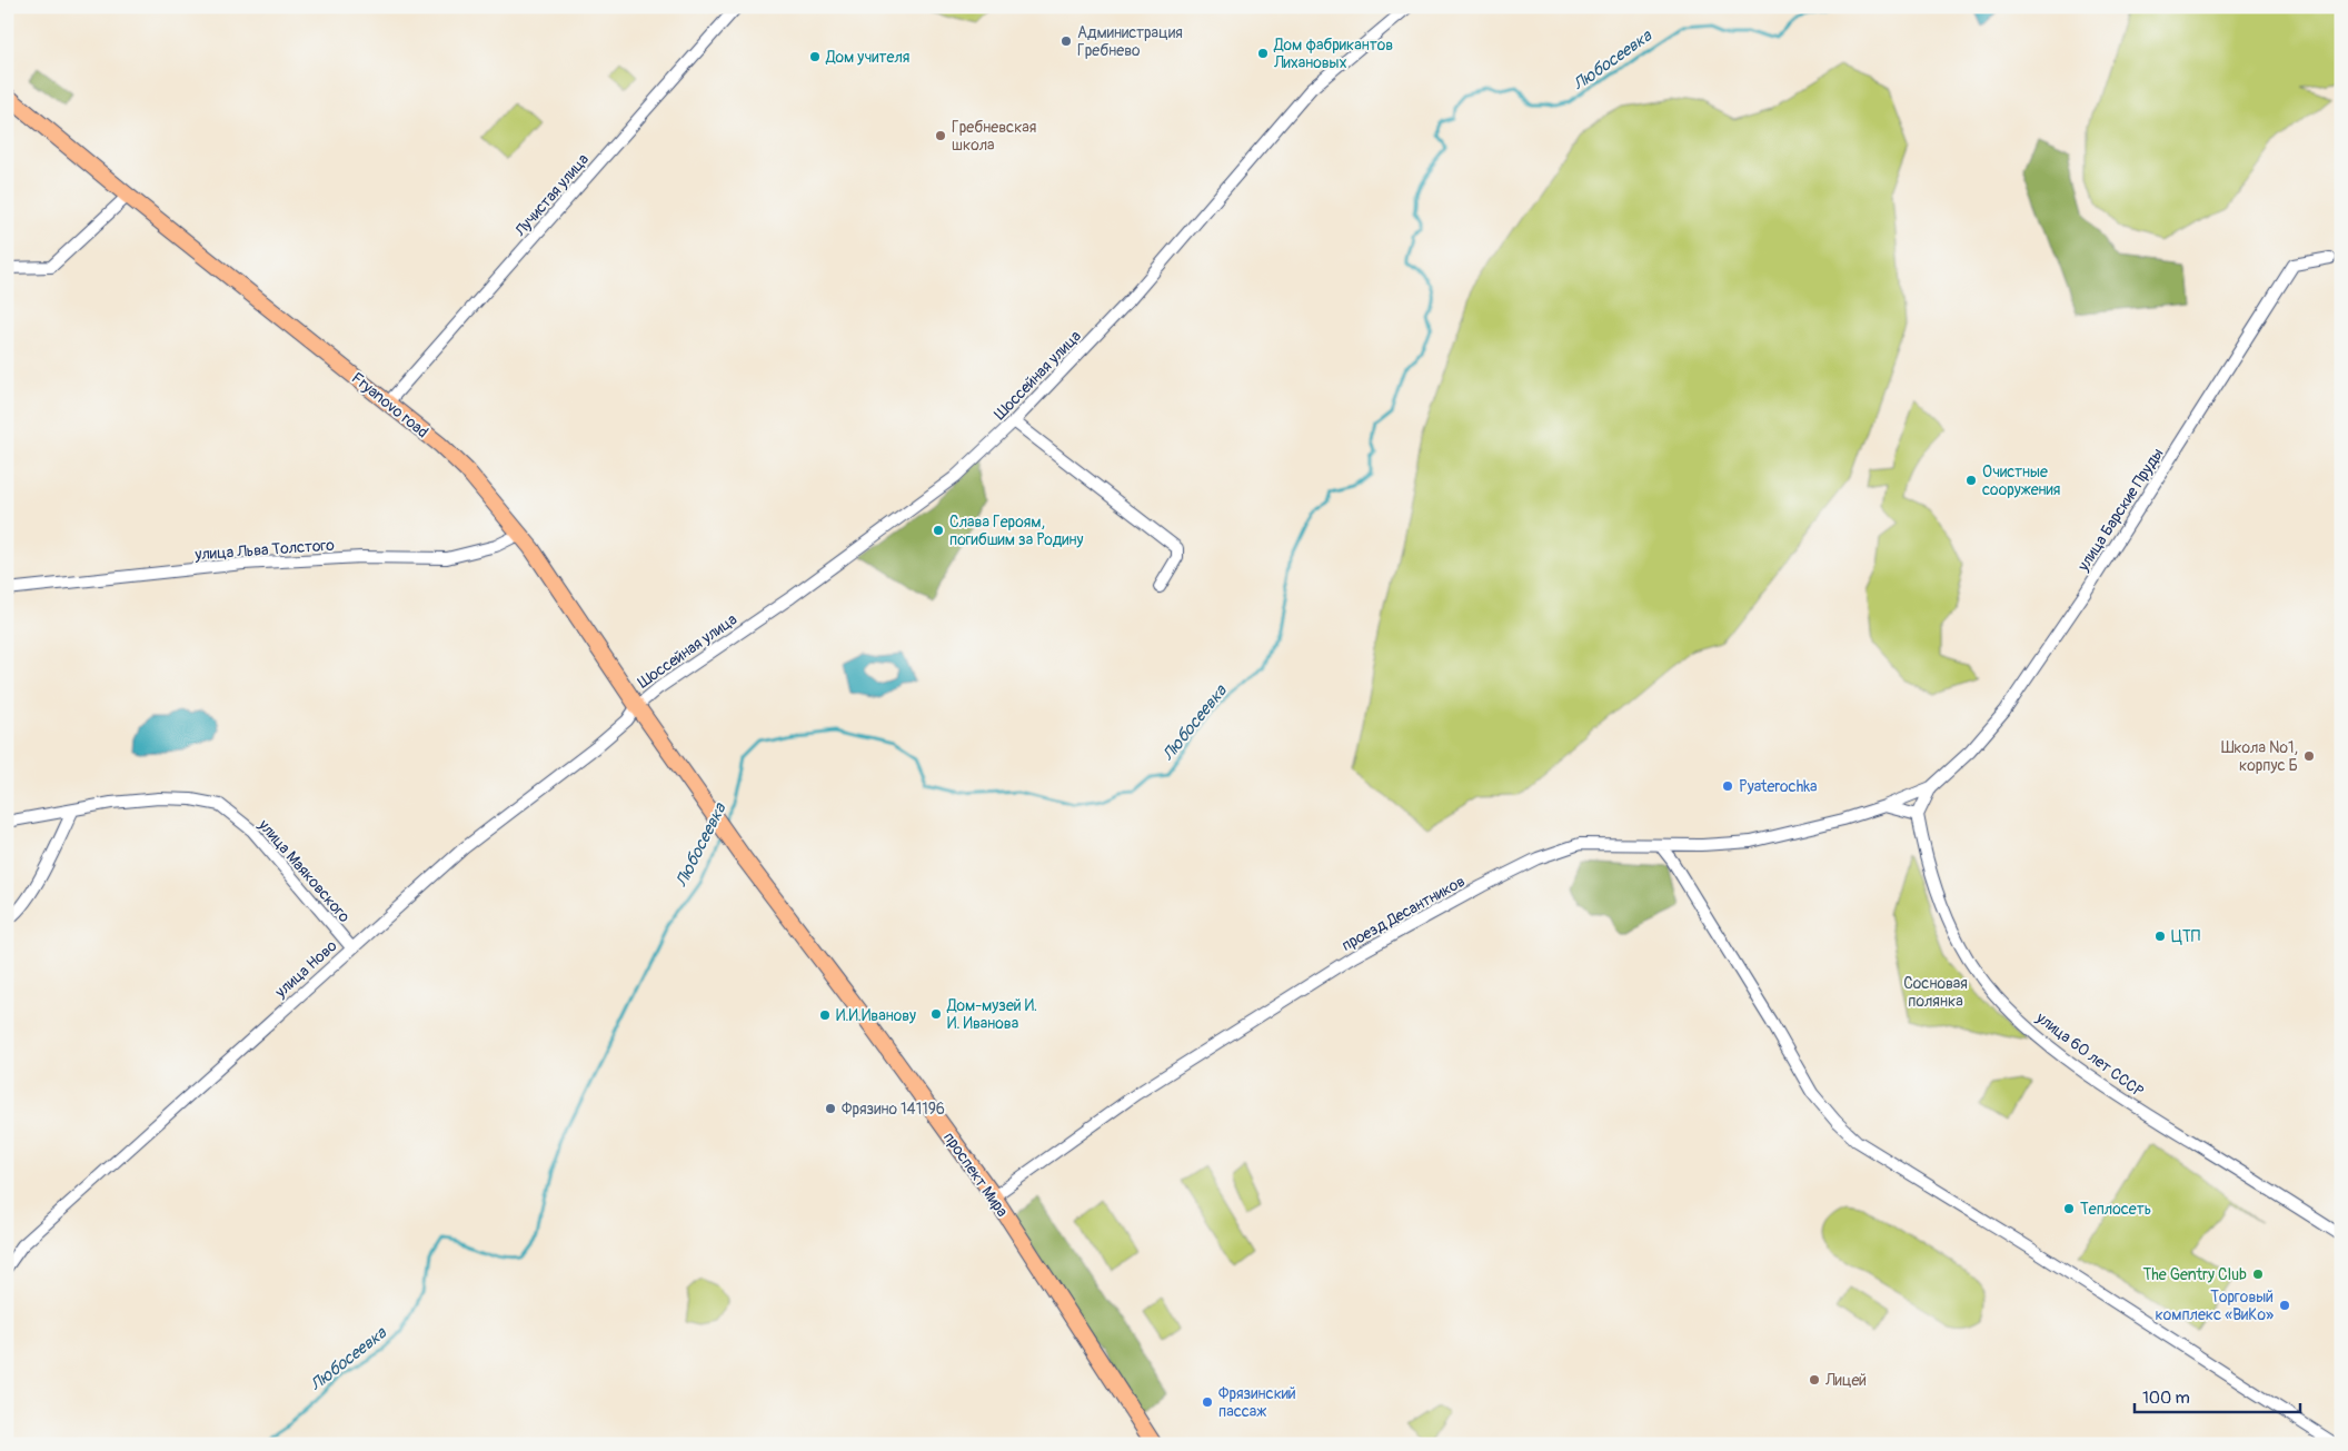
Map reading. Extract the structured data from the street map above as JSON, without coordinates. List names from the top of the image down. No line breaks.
{"streets":{"main road":["Fryanovo road","проспект Мира"],"street":["Лучистая улица","Шоссейная улица","улица Барские Пруды","улица Льва Толстого","улица Маяковского","проезд Десантников","улица Ново","улица 60 лет СССР"]},"crossings":[["Лучистая улица","Fryanovo road"],["Шоссейная улица","Fryanovo road"],["Шоссейная улица","улица Ново"],["Fryanovo road","улица Льва Толстого"],["Fryanovo road","улица Ново"],["Fryanovo road","проспект Мира"],["улица Барские Пруды","проезд Десантников"],["улица Маяковского","улица Ново"],["проезд Десантников","проспект Мира"]],"water":["Любосеевка"],"parks":["Сосновая полянка"],"places":["Администрация Гребнево","Дом фабрикантов Лихановых","Дом учителя","Гребневская школа","Очистные сооружения","Слава Героям, погибшим за Родину","Школа №1, корпус Б","Pyaterochka","ЦТП","Дом-музей И. И. Иванова","И.И.Иванову","Фрязино 141196","Теплосеть","The Gentry Club","Торговый комплекс «ВиКо»","Лицей","Фрязинский пассаж"],"scale_bar":"100 m"}
